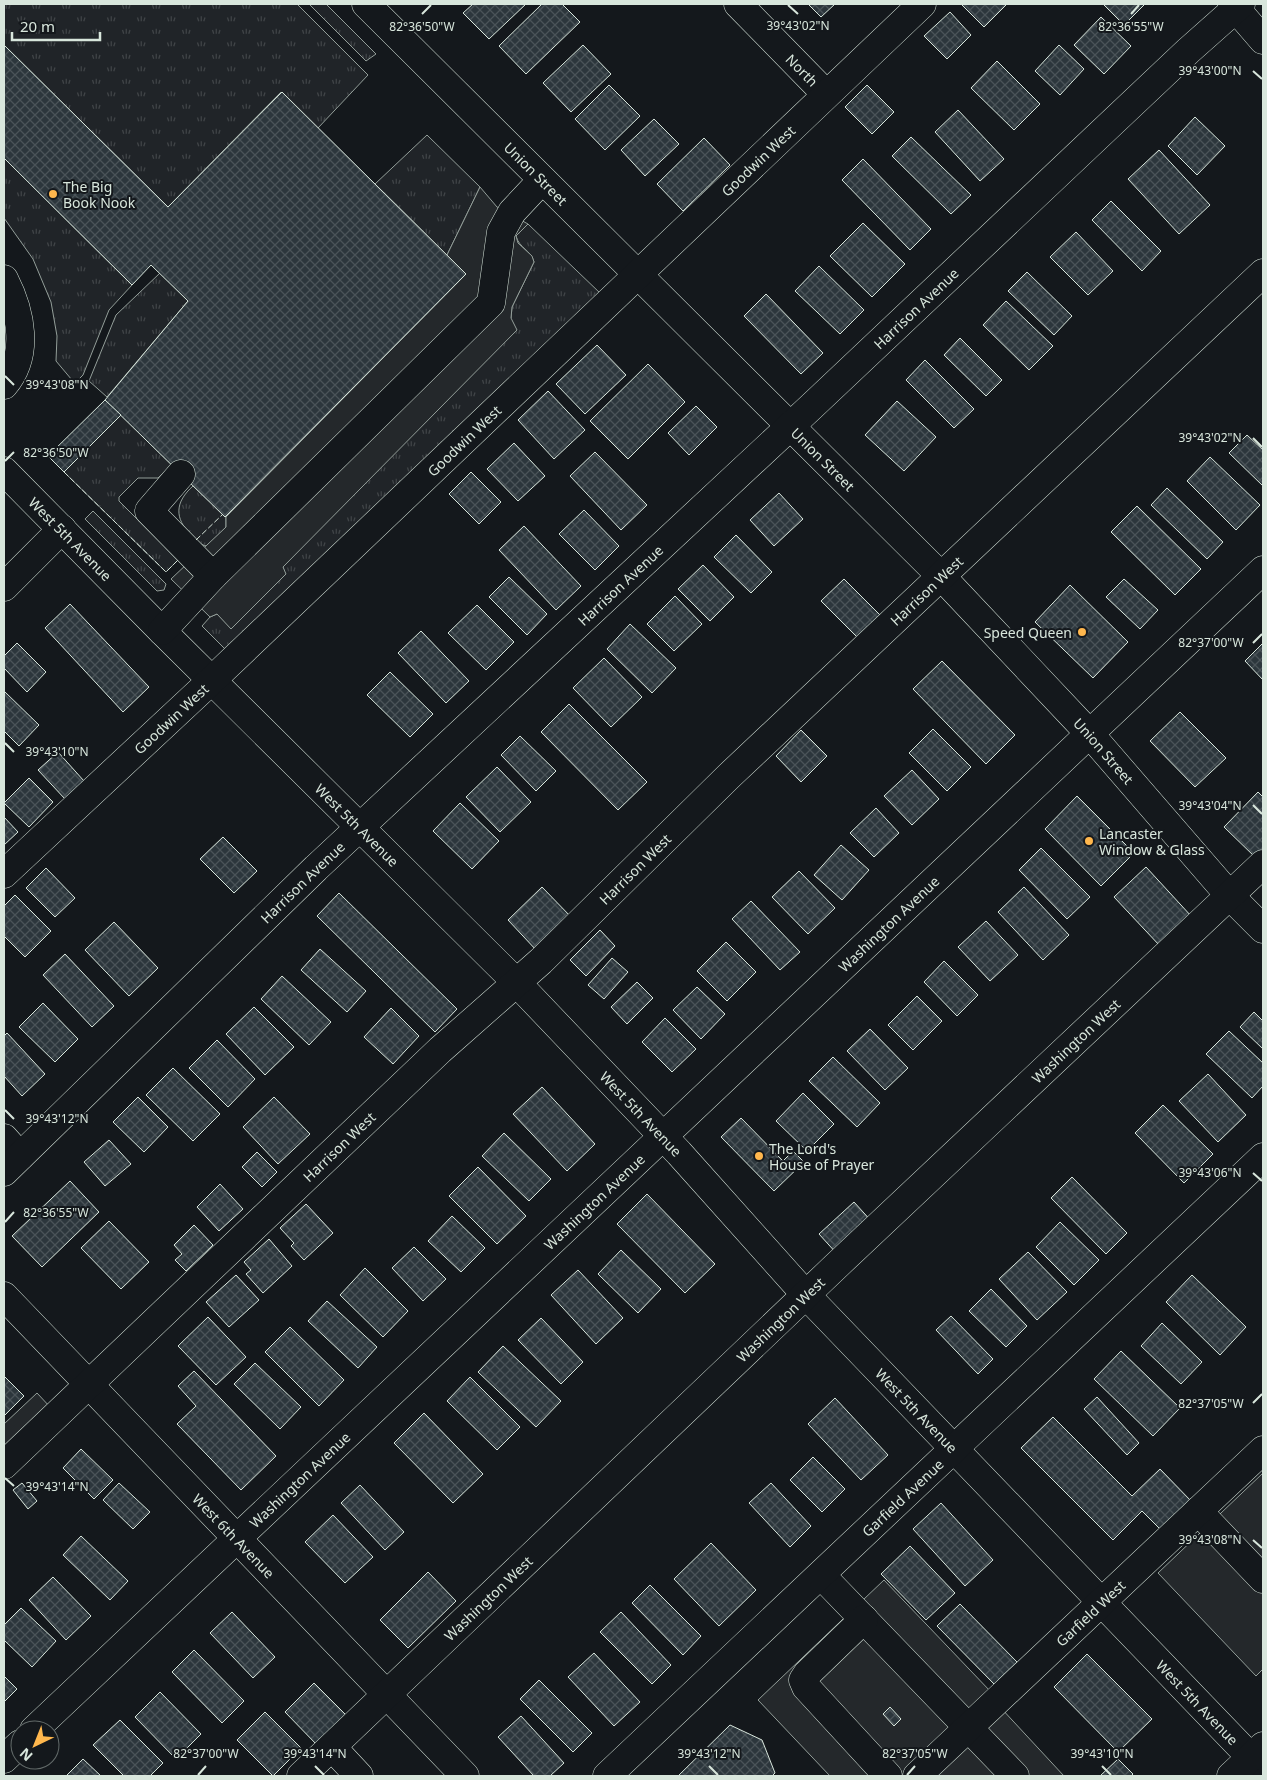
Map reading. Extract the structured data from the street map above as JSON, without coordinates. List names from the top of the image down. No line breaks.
{"streets":{"street":["North","Goodwin West","Union Street","Harrison Avenue","West 5th Avenue","Harrison West","Washington Avenue","Washington West","Garfield Avenue","West 6th Avenue","Garfield West"]},"crossings":[["North","Goodwin West"],["Goodwin West","Union Street"],["Goodwin West","West 5th Avenue"],["Union Street","Harrison Avenue"],["Union Street","Harrison West"],["Union Street","Washington Avenue"],["Union Street","Washington West"],["Harrison Avenue","West 5th Avenue"],["West 5th Avenue","Harrison West"],["West 5th Avenue","Washington Avenue"],["West 5th Avenue","Washington West"],["West 5th Avenue","Garfield Avenue"],["West 5th Avenue","Garfield West"],["Harrison West","West 6th Avenue"],["Washington Avenue","West 6th Avenue"],["Washington West","West 6th Avenue"]],"places":["The Big Book Nook","Speed Queen","Lancaster Window & Glass","The Lord's House of Prayer"],"scale_bar":"20 m","north":"bottom left","coordinates":["39°43'02\"N","82°36'50\"W","82°36'55\"W","39°43'00\"N","39°43'08\"N","82°37'00\"W","39°43'10\"N","39°43'04\"N","39°43'12\"N","39°43'06\"N","82°37'05\"W","39°43'14\"N"]}
